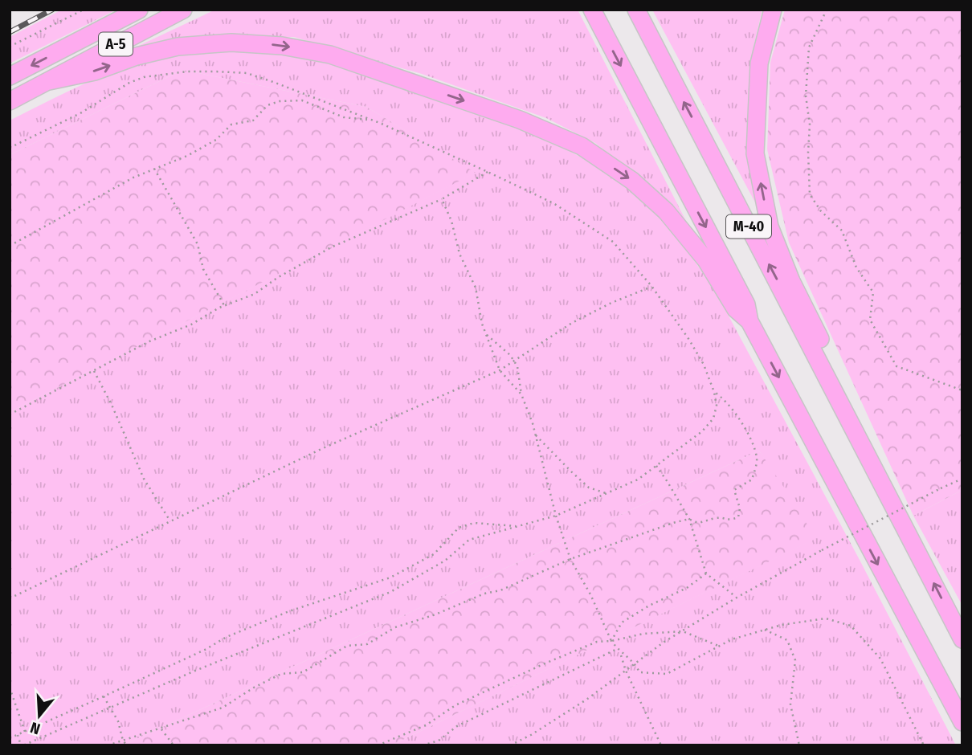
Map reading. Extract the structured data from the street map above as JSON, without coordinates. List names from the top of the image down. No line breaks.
{"streets":{"highway":["A-5","M-40"]},"north":"bottom"}
